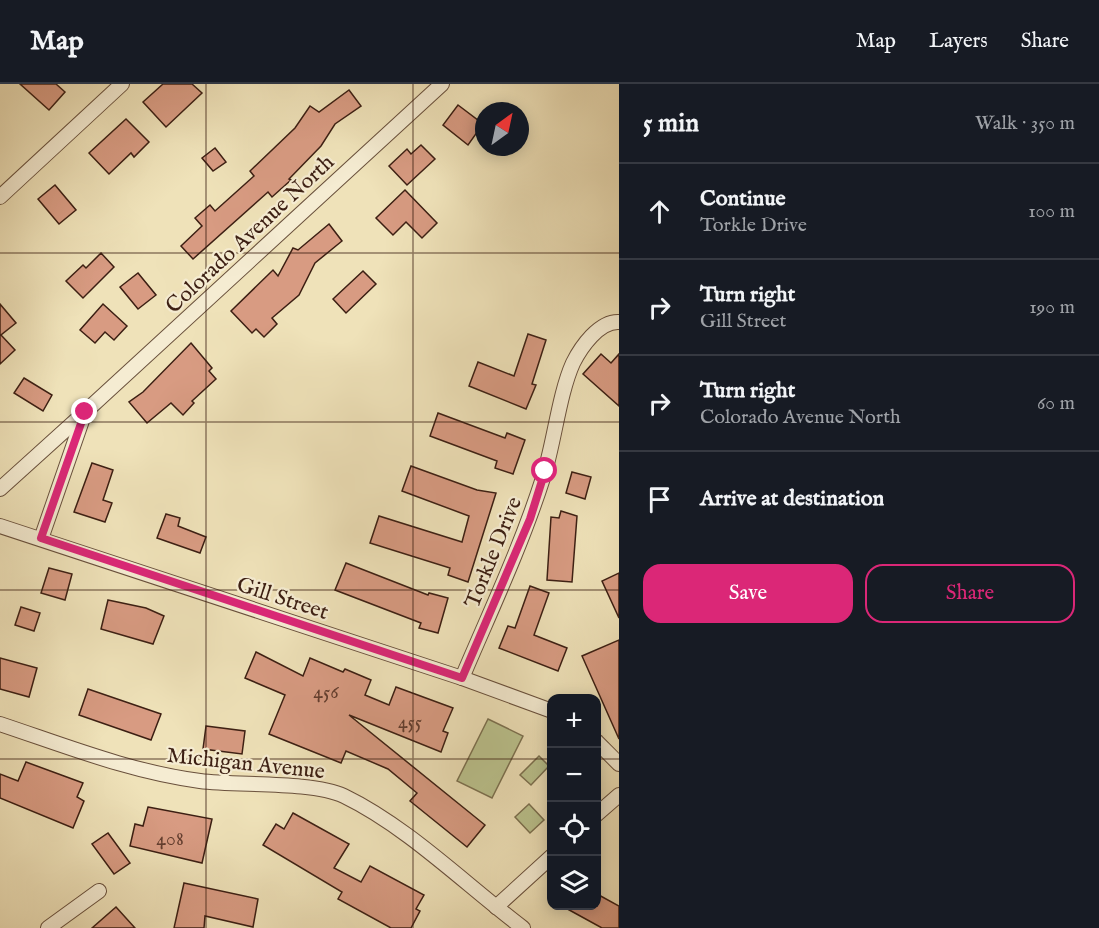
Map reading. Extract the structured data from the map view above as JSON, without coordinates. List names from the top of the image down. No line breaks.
{"streets":{"street":["Colorado Avenue North","Torkle Drive","Gill Street","Michigan Avenue"]},"crossings":[["Colorado Avenue North","Gill Street"],["Torkle Drive","Gill Street"]],"house_numbers":["456","455","408"],"north":"top right","page":{"header":"Map","nav":["Map","Layers","Share"],"heading":["5 min","Walk · 350 m"],"list":[["Continue","Torkle Drive","100 m"],["Turn right","Gill Street","190 m"],["Turn right","Colorado Avenue North","60 m"],"Arrive at destination"],"buttons":["Save","Share"],"map_buttons":["+","−"]}}
